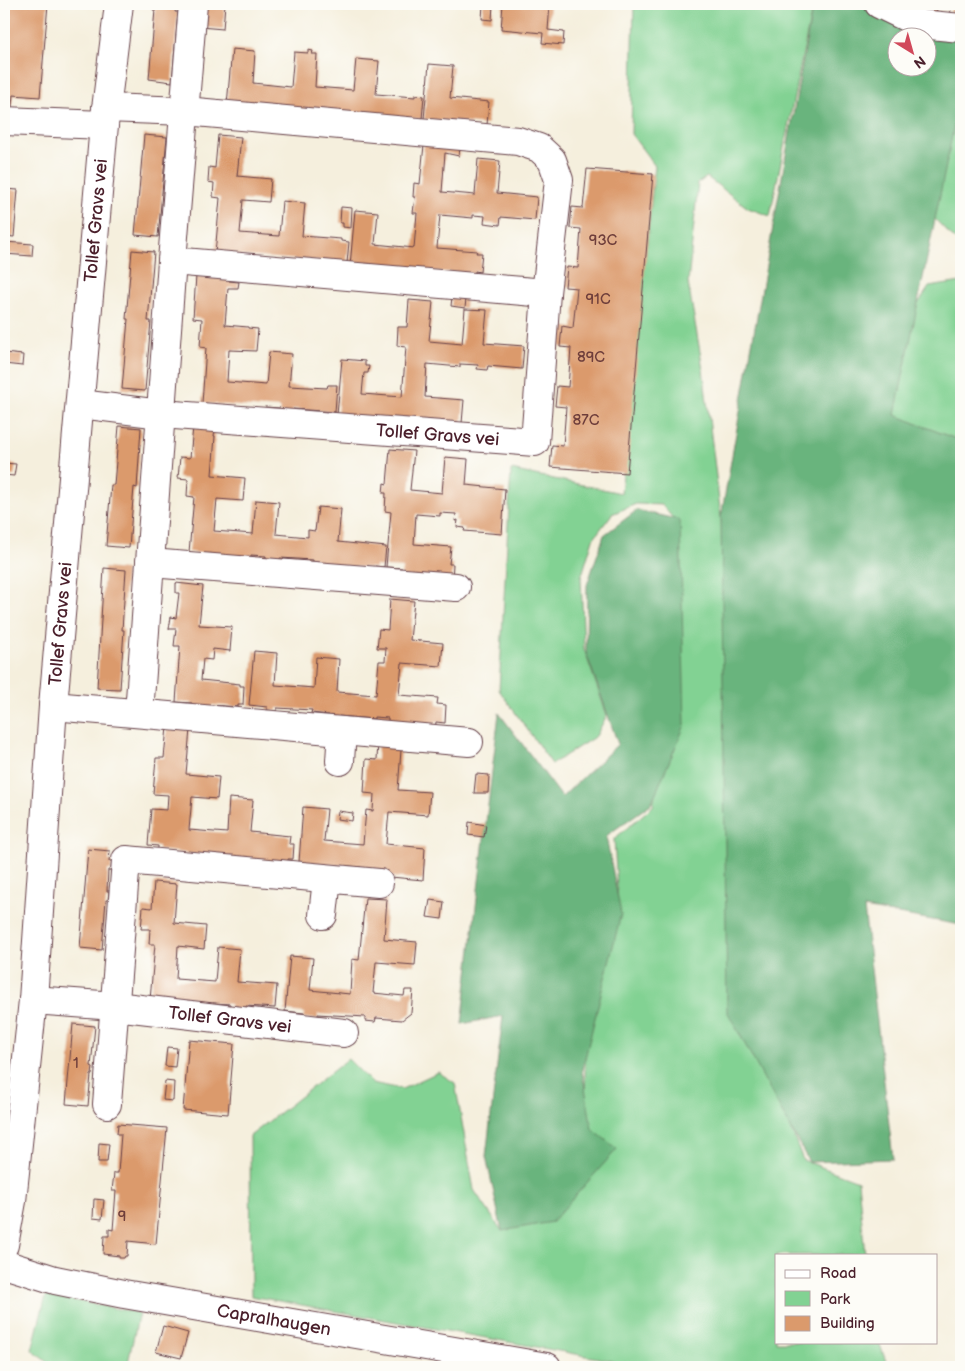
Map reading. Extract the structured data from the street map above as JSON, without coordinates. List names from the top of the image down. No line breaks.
{"streets":{"street":["Tollef Gravs vei","Capralhaugen"]},"house_numbers":["93C","91C","89C","87C","1","9"],"legend":["Road","Park","Building"],"north":"bottom right"}
